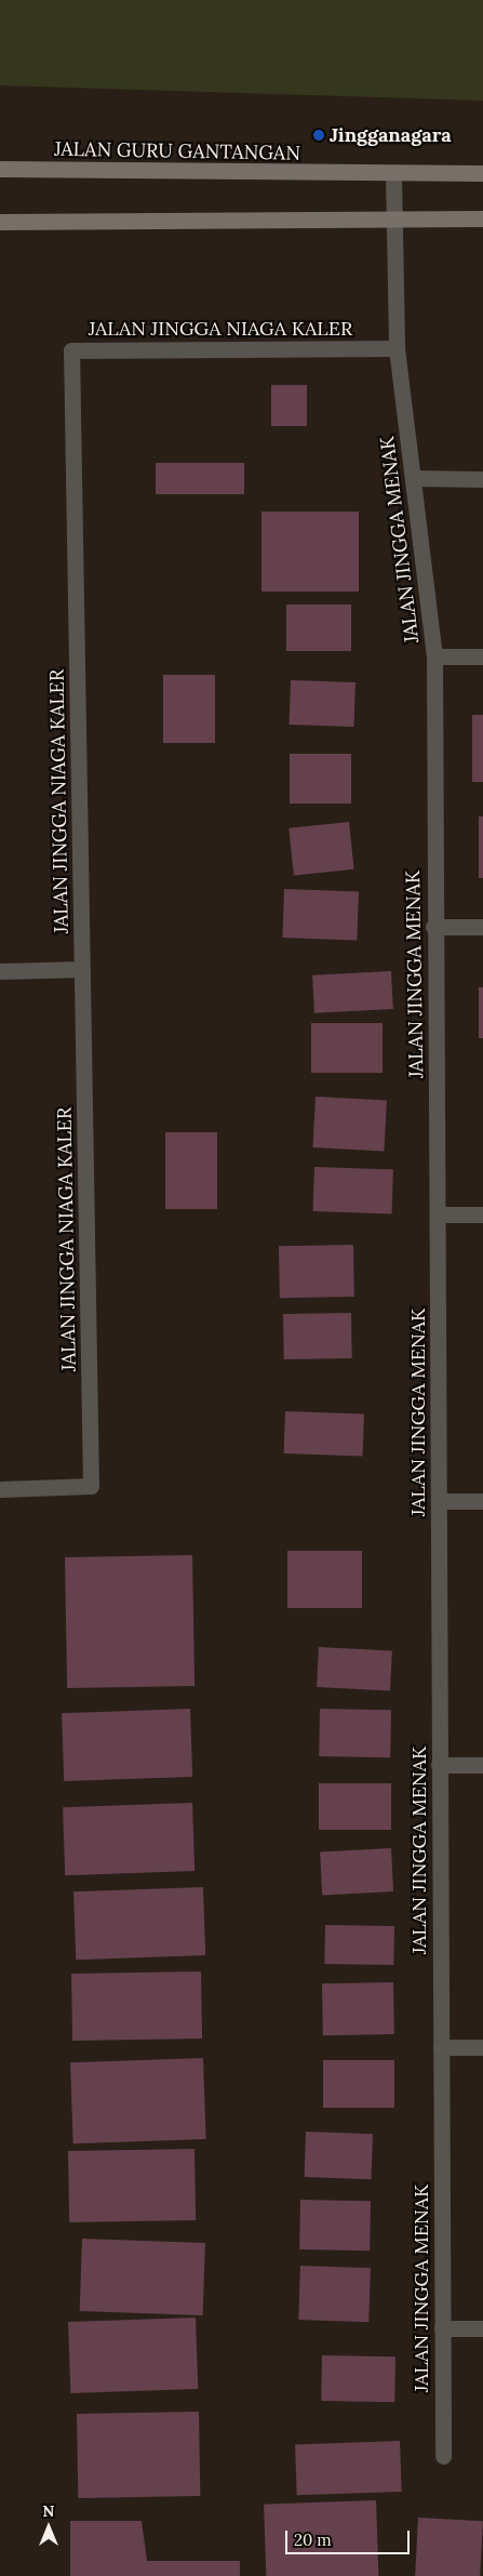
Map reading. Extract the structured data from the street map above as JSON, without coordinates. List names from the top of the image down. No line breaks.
{"streets":{"street":["JALAN GURU GANTANGAN","JALAN JINGGA NIAGA KALER","JALAN JINGGA MENAK"]},"crossings":[["JALAN GURU GANTANGAN","JALAN JINGGA MENAK"],["JALAN JINGGA NIAGA KALER","JALAN JINGGA MENAK"]],"places":["Jingganagara"],"scale_bar":"20 m","north":"top"}
